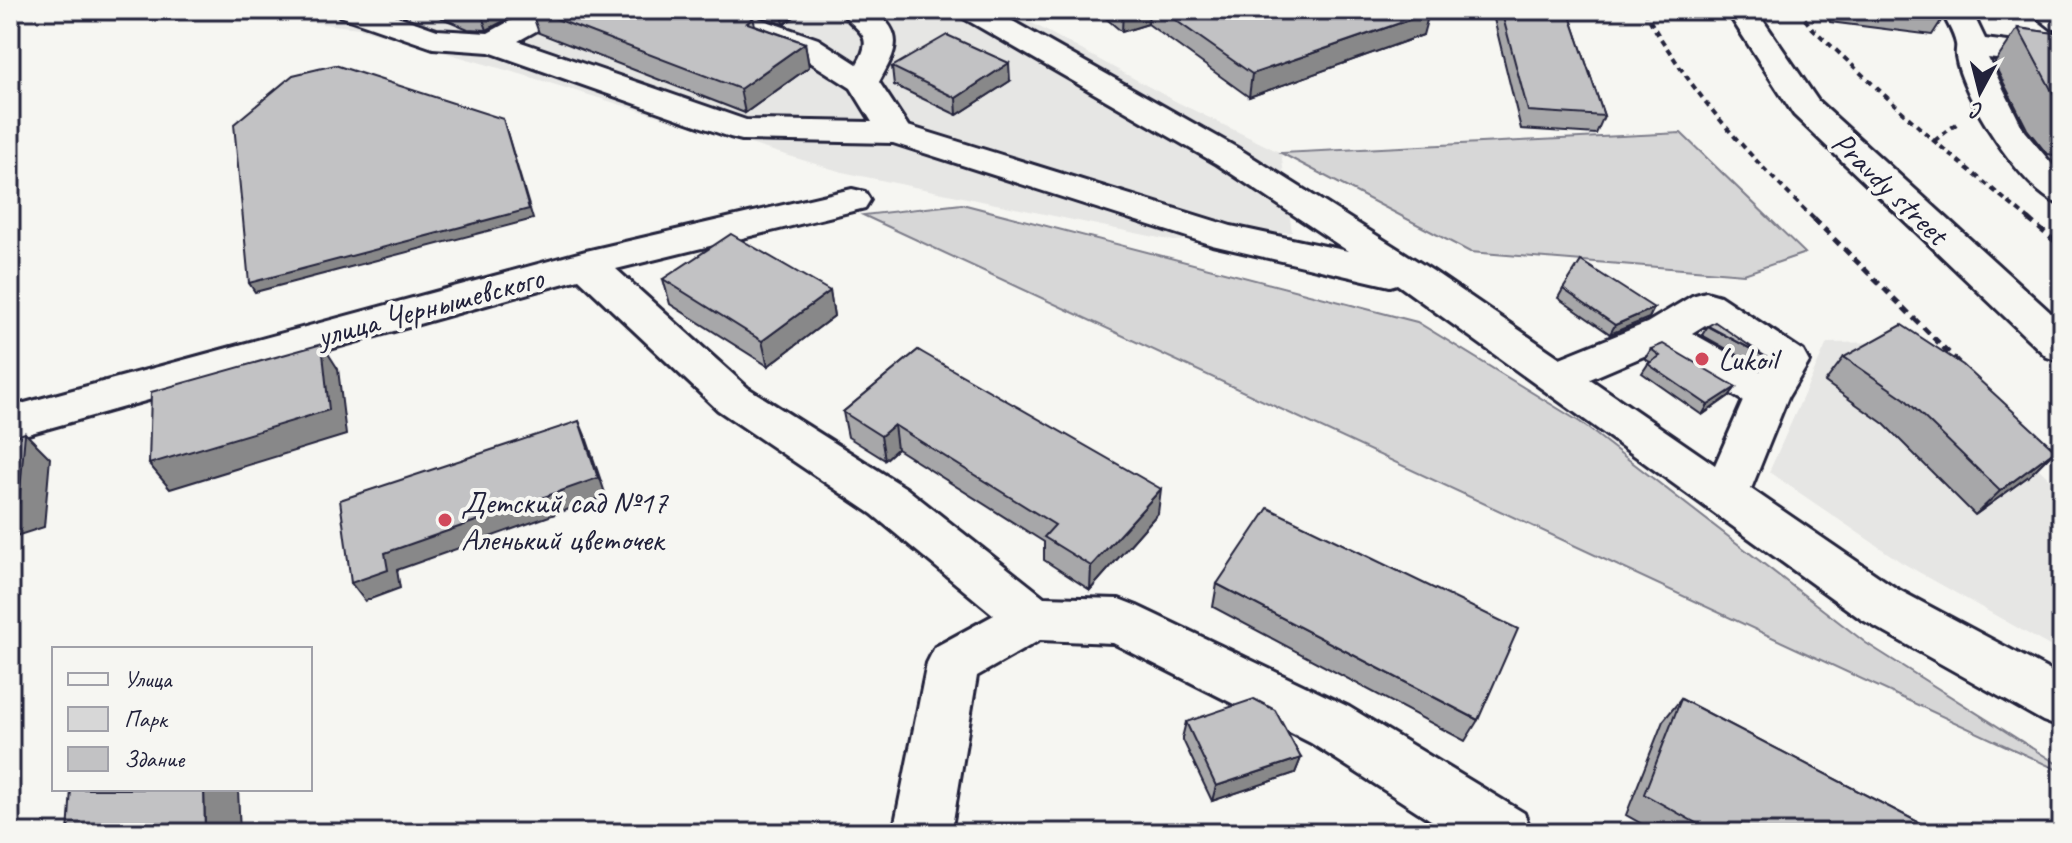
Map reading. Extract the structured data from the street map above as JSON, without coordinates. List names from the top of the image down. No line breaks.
{"streets":{"street":["Pravdy street","улица Чернышевского"]},"places":["Lukoil","Детский сад №17 Аленький цветочек"],"legend":["Улица","Парк","Здание"],"north":"bottom"}
